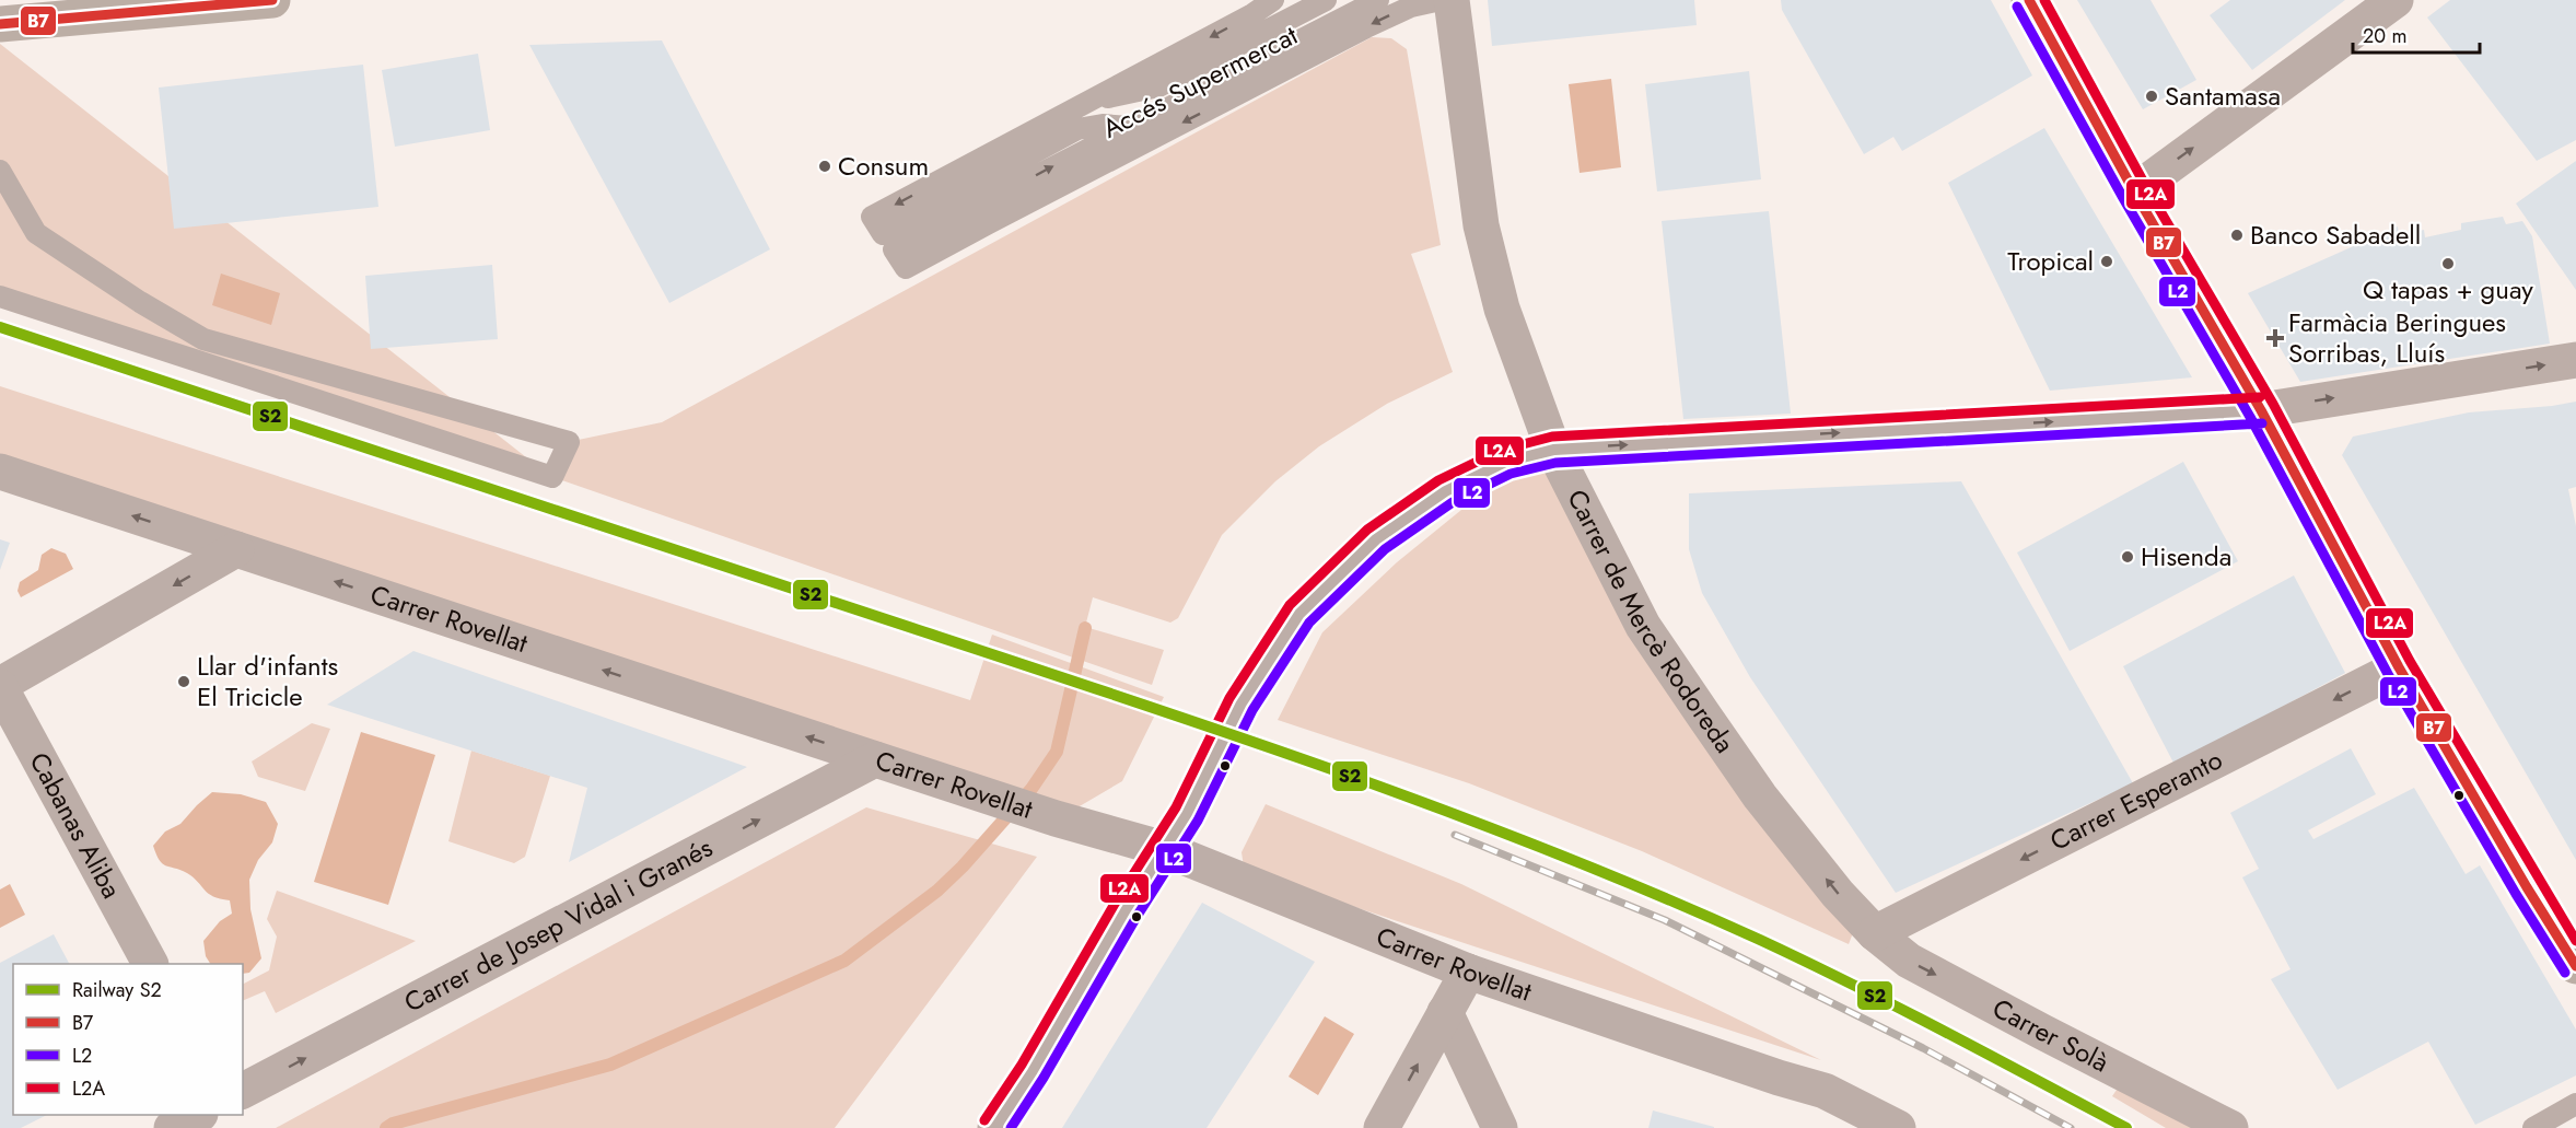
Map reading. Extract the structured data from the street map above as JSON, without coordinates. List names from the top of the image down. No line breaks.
{"streets":{"street":["Carrer Rovellat","Carrer de Mercè Rodoreda","Carrer Esperanto","Cabanas Aliba","Carrer de Josep Vidal i Granés","Carrer Solà"],"lane":["Accés Supermercat"]},"crossings":[["Carrer Rovellat","Carrer de Josep Vidal i Granés"],["Carrer de Mercè Rodoreda","Carrer Esperanto"],["Carrer de Mercè Rodoreda","Carrer Solà"],["Carrer Esperanto","Carrer Solà"]],"one_way":["Carrer Rovellat","Carrer de Mercè Rodoreda","Carrer Esperanto","Carrer de Josep Vidal i Granés","Carrer Solà"],"places":{"other":["Santamasa","Consum","Banco Sabadell","Tropical","Q tapas + guay","Hisenda","Llar d'infants El Tricicle"],"health":["Farmàcia Beringues Sorribas, Lluís"]},"lines":["transit line B7","transit line L2A","transit line L2","rail line S2"],"legend":["Railway S2","B7","L2","L2A"],"scale_bar":"20 m"}
